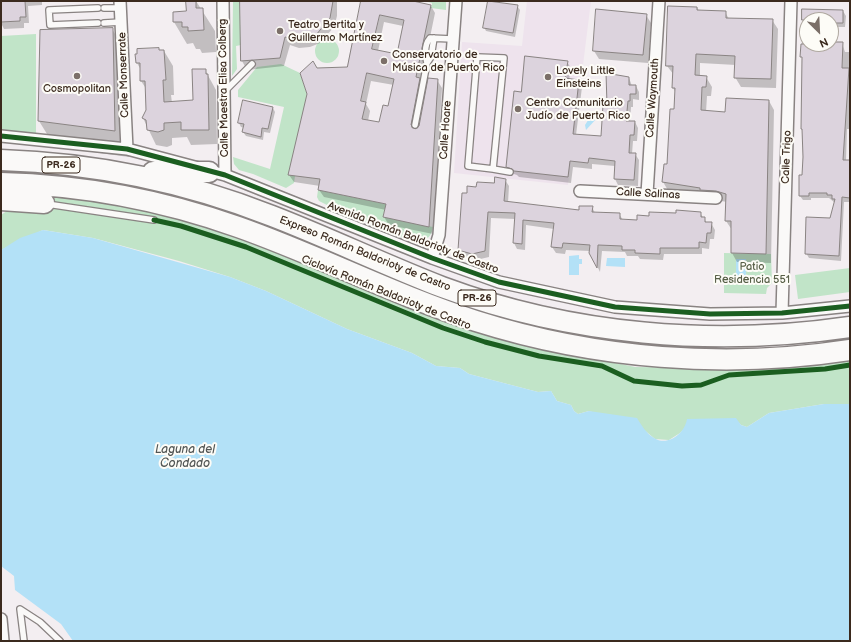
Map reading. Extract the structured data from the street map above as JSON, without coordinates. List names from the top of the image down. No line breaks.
{"streets":{"highway":["PR-26","Expreso Román Baldorioty de Castro"],"street":["Calle Monserrate","Calle Maestra Elisa Colberg","Calle Waymouth","Calle Hoare","Calle Trigo","Calle Salinas","Avenida Román Baldorioty de Castro"],"cycle path":["Ciclovía Román Baldorioty de Castro"]},"crossings":[["Calle Monserrate","Avenida Román Baldorioty de Castro"],["Calle Maestra Elisa Colberg","Avenida Román Baldorioty de Castro"],["Calle Waymouth","Calle Salinas"],["Calle Hoare","Avenida Román Baldorioty de Castro"],["Calle Trigo","Avenida Román Baldorioty de Castro"]],"water":["Laguna del Condado"],"parks":["Patio Residencia 551"],"places":["Teatro Bertita y Guillermo Martínez","Conservatorio de Música de Puerto Rico","Cosmopolitan","Lovely Little Einsteins","Centro Comunitario Judío de Puerto Rico"],"north":"bottom right"}
